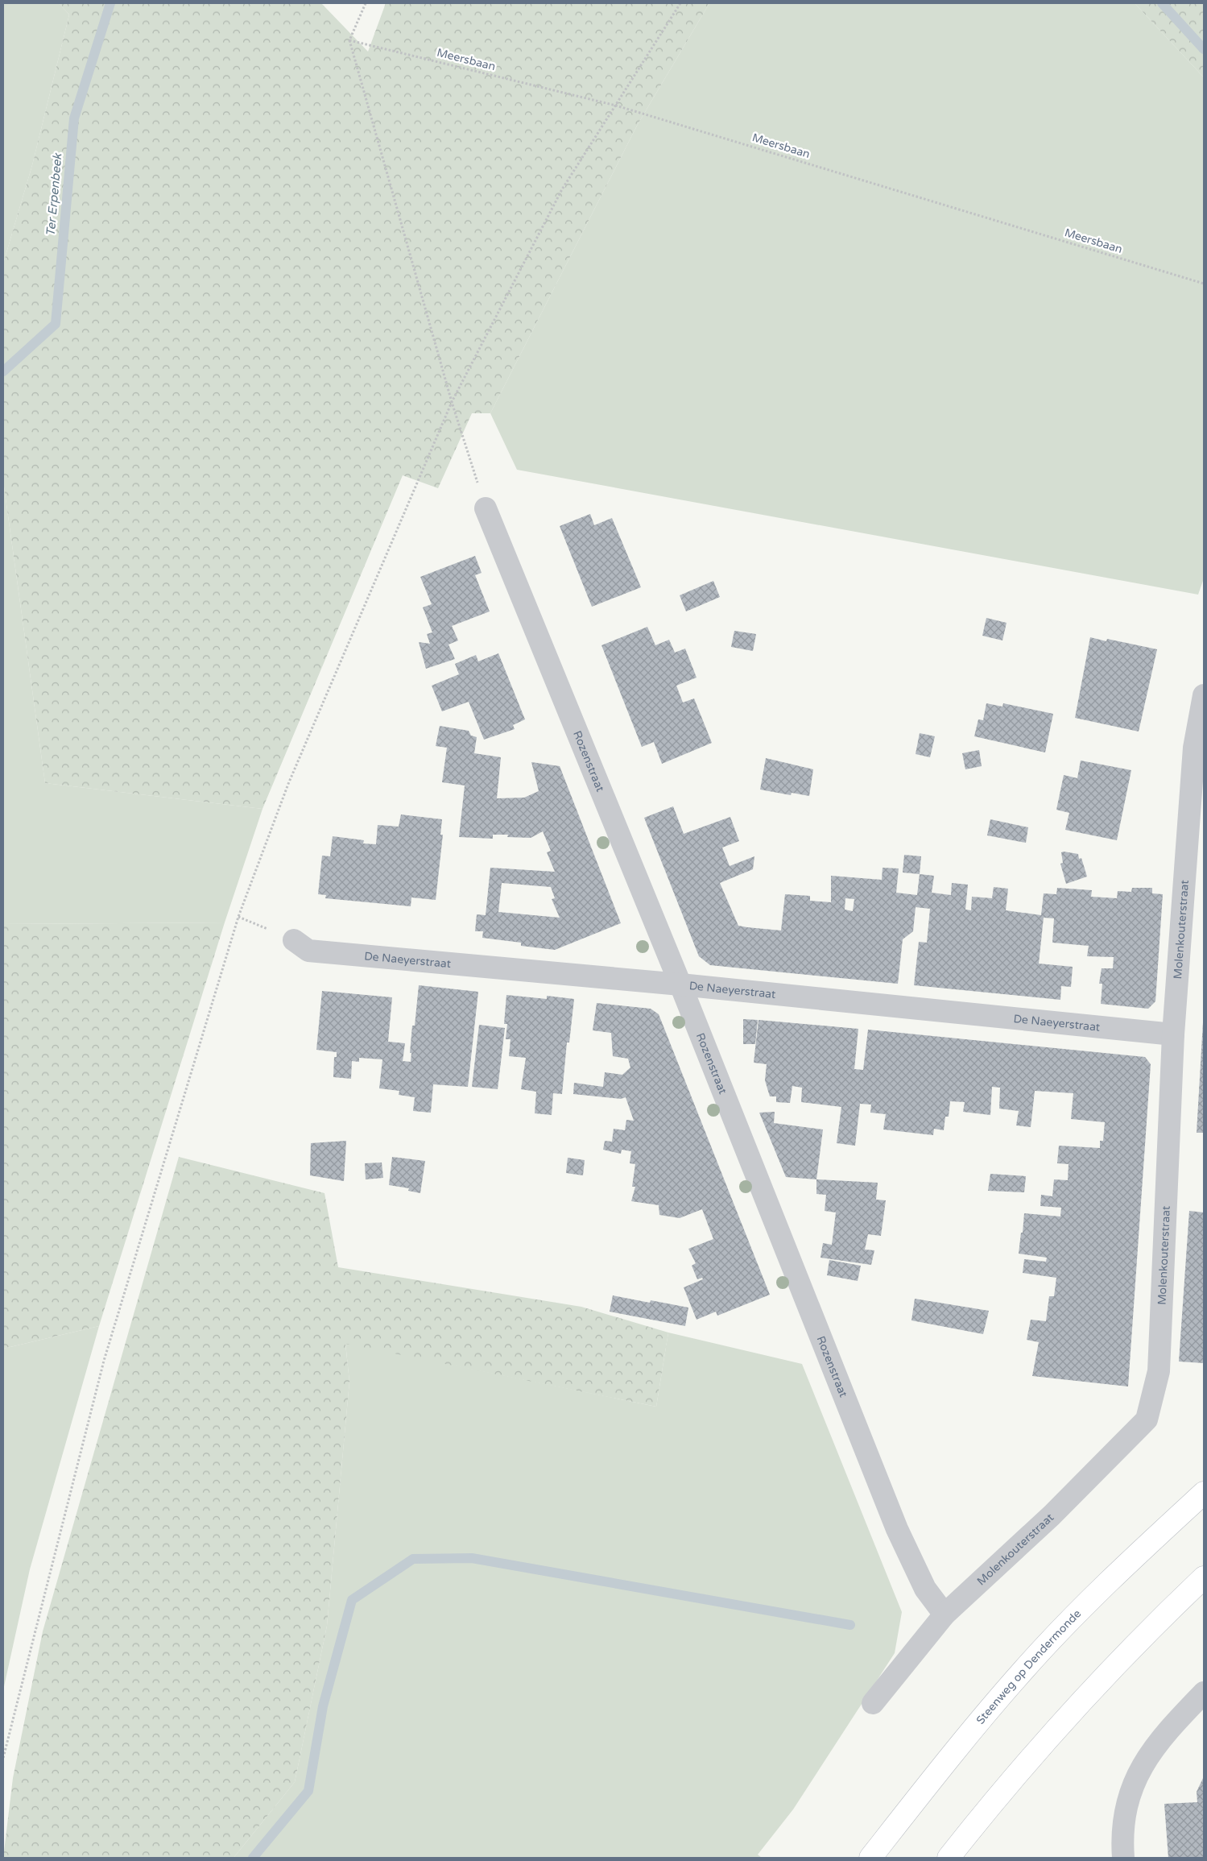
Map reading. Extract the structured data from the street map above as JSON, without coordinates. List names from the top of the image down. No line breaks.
{"streets":{"main road":["Steenweg op Dendermonde"],"street":["Rozenstraat","Molenkouterstraat","De Naeyerstraat"],"path":["Meersbaan"]},"crossings":[["Rozenstraat","Molenkouterstraat"],["Rozenstraat","De Naeyerstraat"],["Molenkouterstraat","De Naeyerstraat"]],"water":["Ter Erpenbeek"]}
